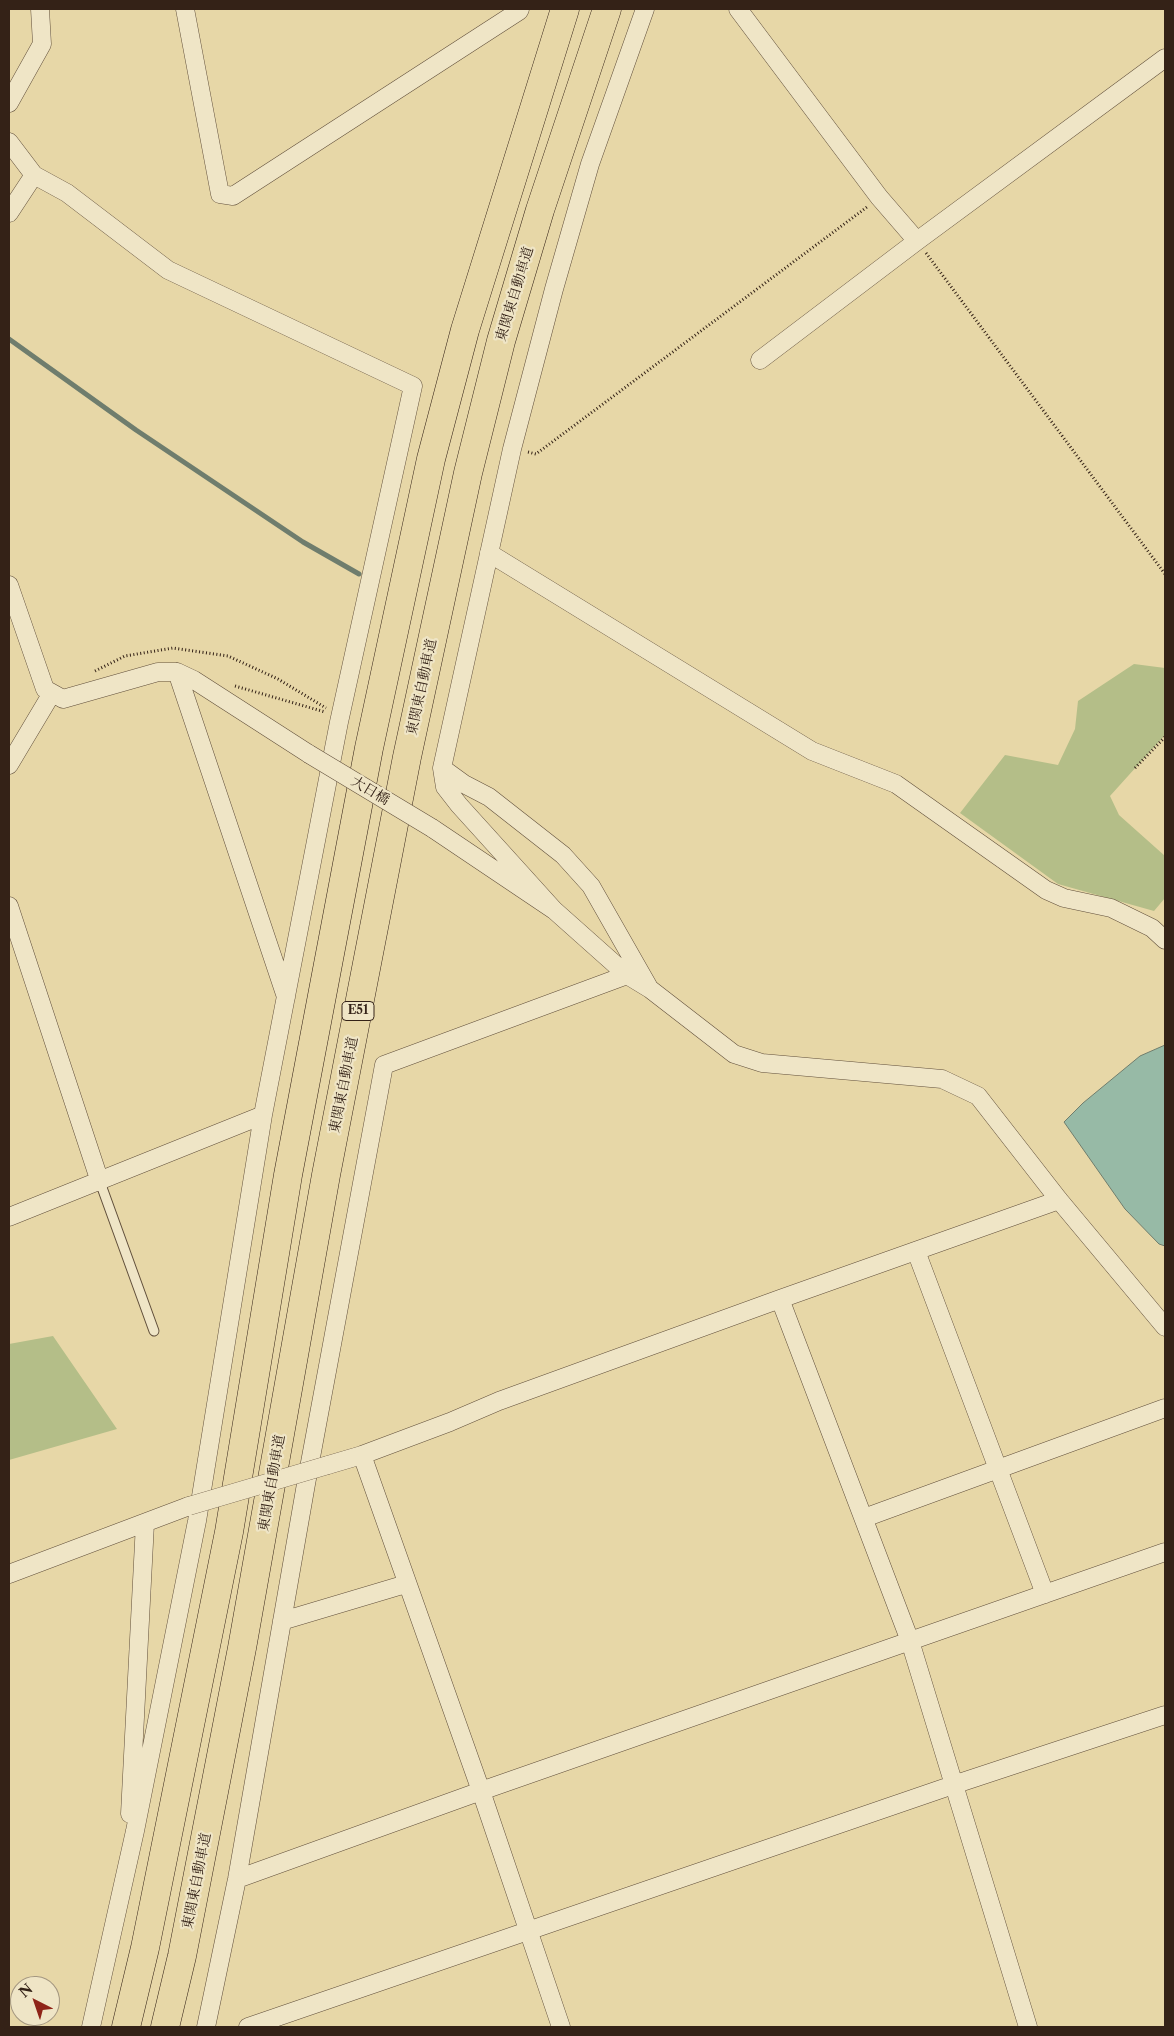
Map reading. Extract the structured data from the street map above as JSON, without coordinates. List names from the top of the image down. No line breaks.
{"streets":{"highway":["東関東自動車道","E51"],"street":["大日橋"]},"north":"top left"}
